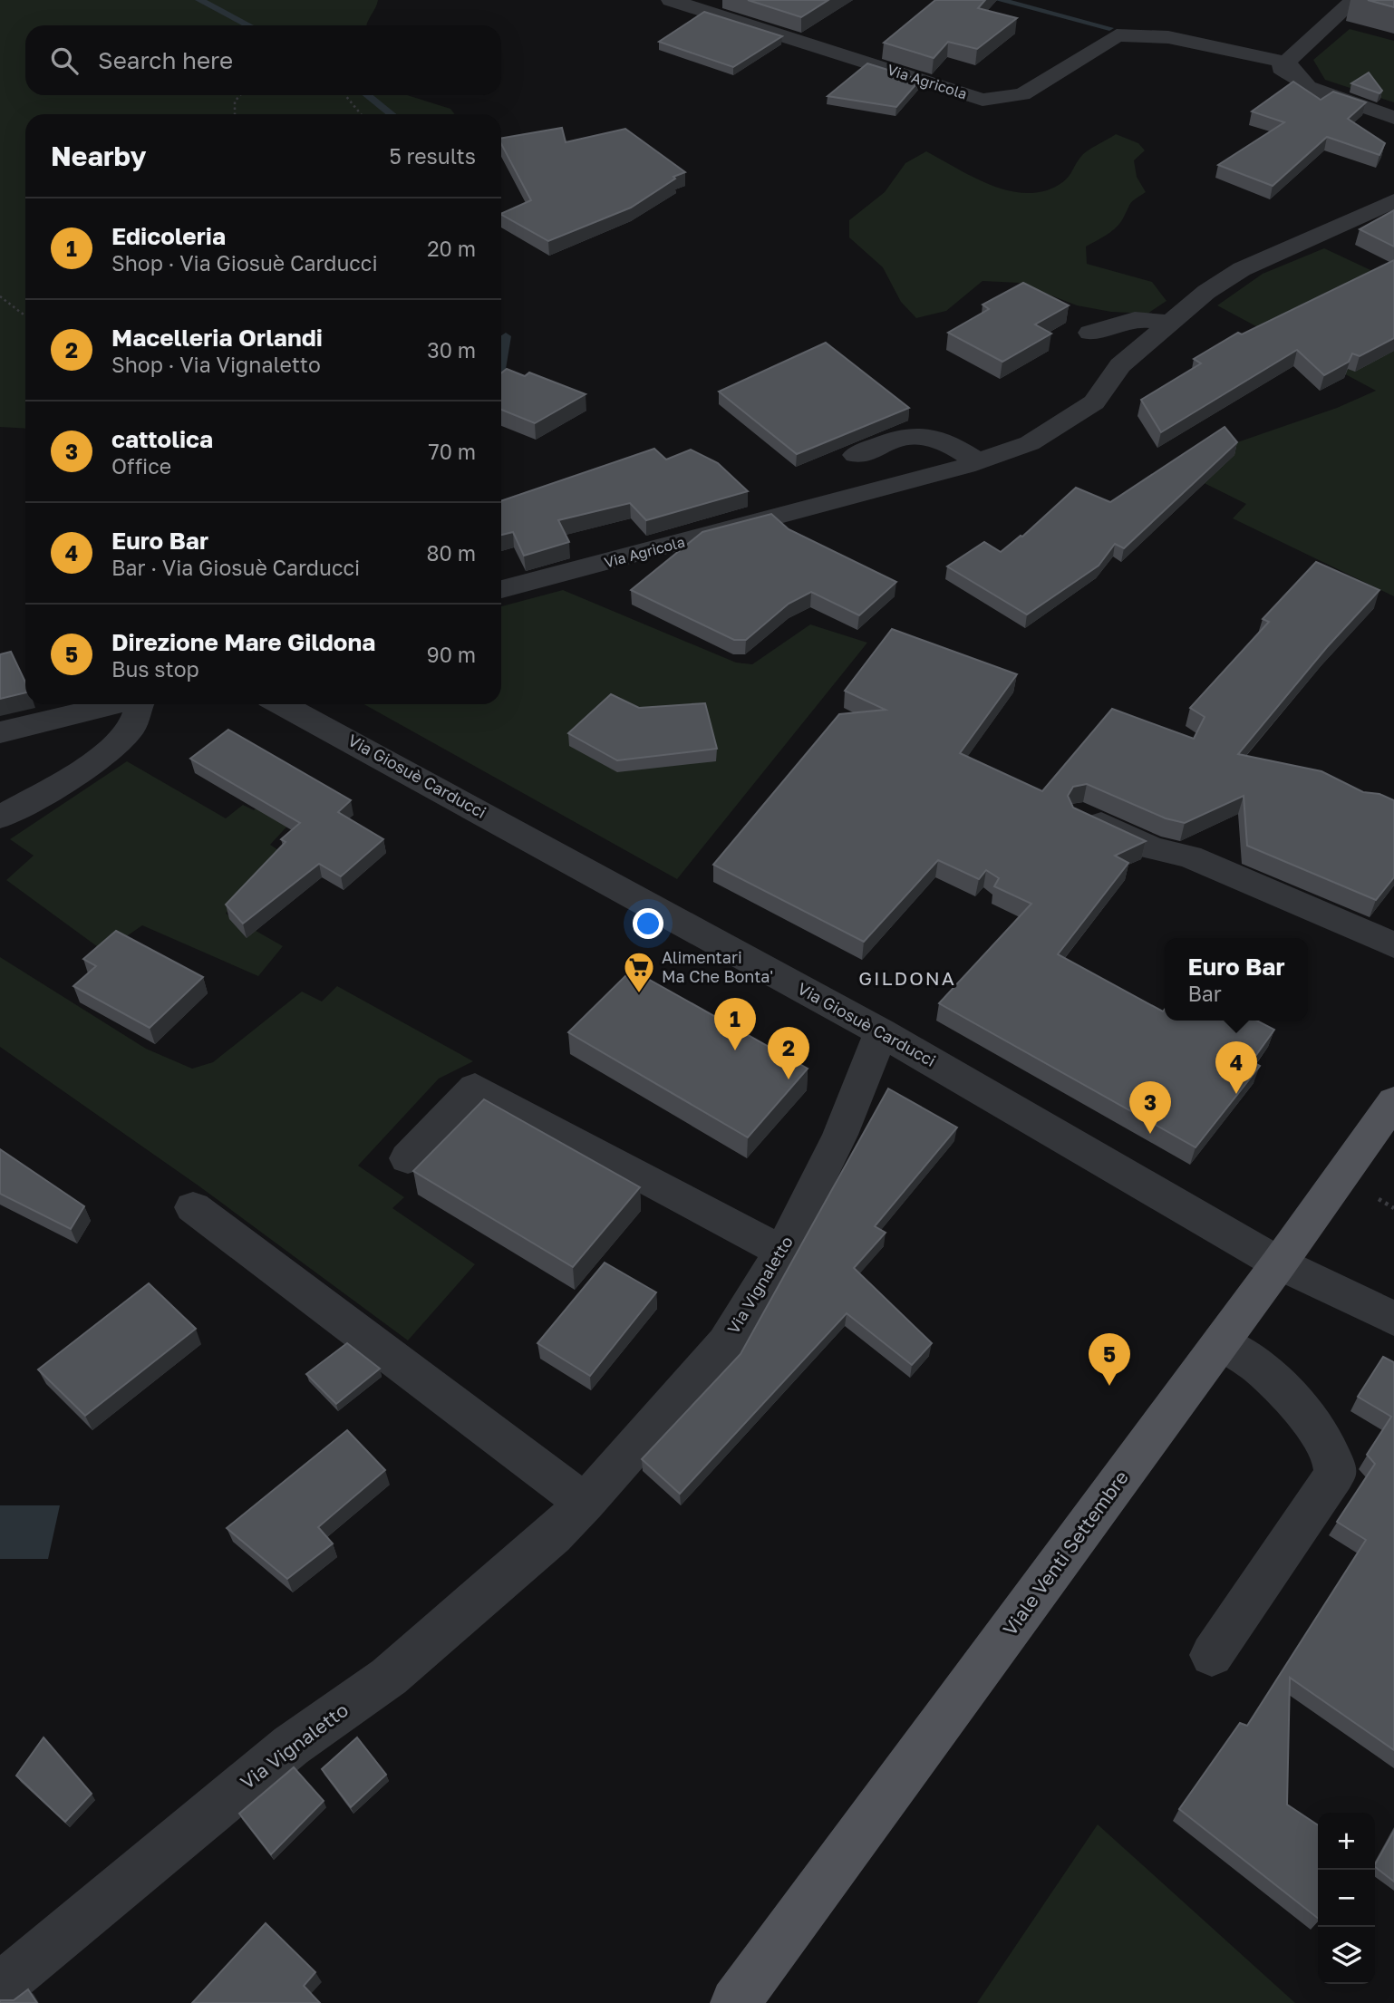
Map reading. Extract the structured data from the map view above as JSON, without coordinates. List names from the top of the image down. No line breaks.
{"streets":{"main road":["Viale Venti Settembre"],"street":["Via Agricola","Via Giosuè Carducci","Via Vignaletto"]},"crossings":[["Via Giosuè Carducci","Via Vignaletto"],["Via Giosuè Carducci","Viale Venti Settembre"]],"districts":["GILDONA"],"places":{"supermarket":["Alimentari Ma Che Bonta'"]},"page":{"search":"Search here","heading":["Nearby","5 results"],"list":[{"mark":"1","name":"Edicoleria","note":"Shop · Via Giosuè Carducci","value":"20 m"},{"mark":"2","name":"Macelleria Orlandi","note":"Shop · Via Vignaletto","value":"30 m"},{"mark":"3","name":"cattolica","note":"Office","value":"70 m"},{"mark":"4","name":"Euro Bar","note":"Bar · Via Giosuè Carducci","value":"80 m"},{"mark":"5","name":"Direzione Mare Gildona","note":"Bus stop","value":"90 m"}],"popup":["Euro Bar","Bar"],"pins":["1","2","4","3","5"],"map_buttons":["+","−"]}}
